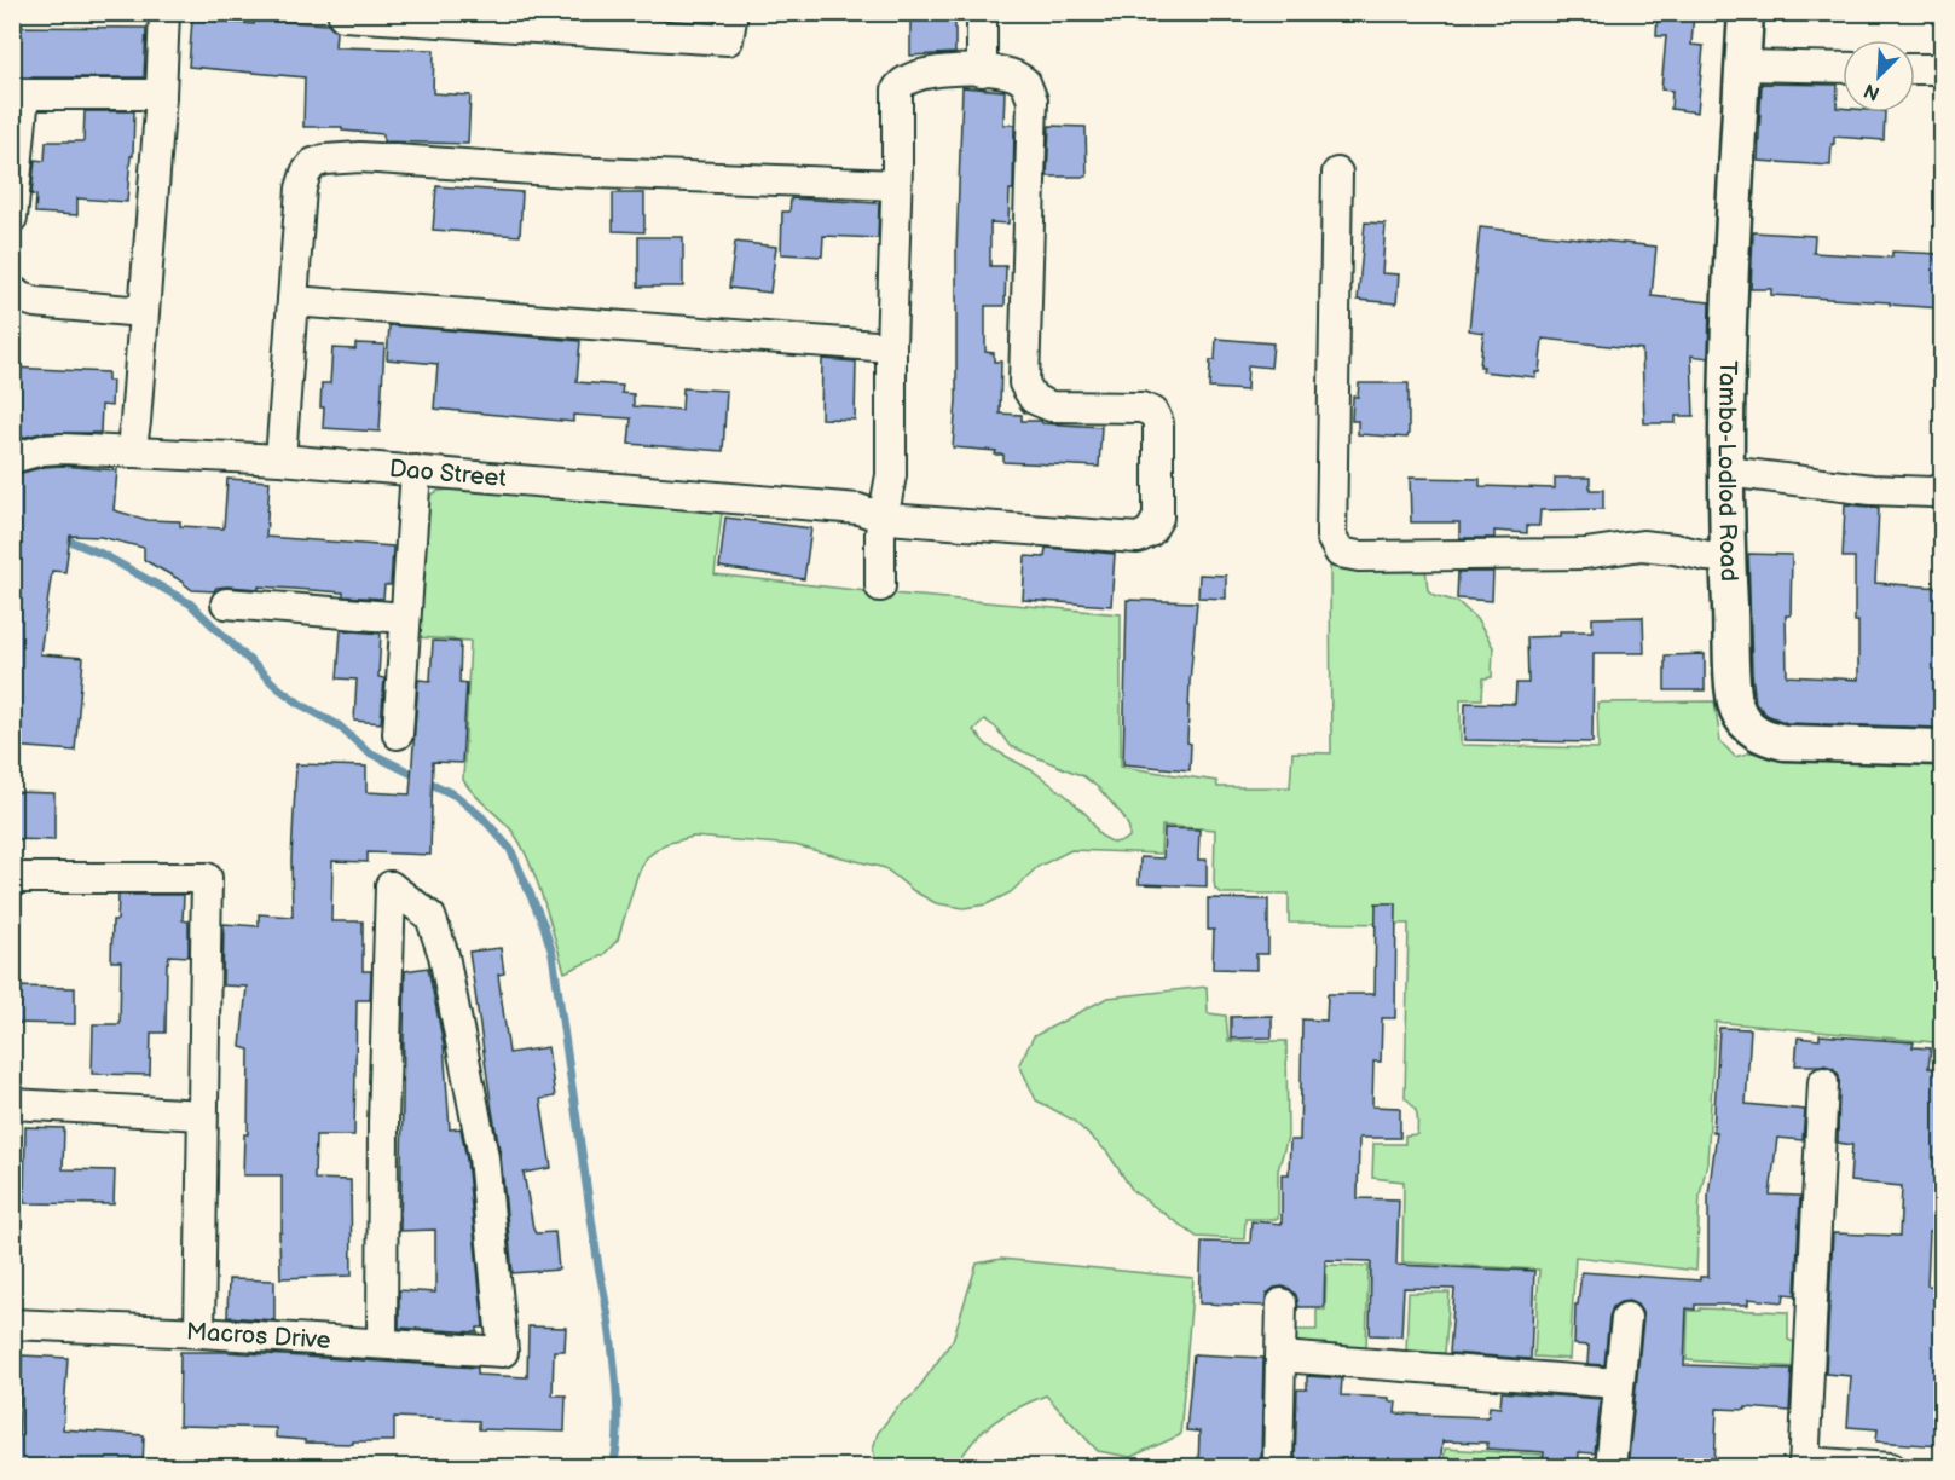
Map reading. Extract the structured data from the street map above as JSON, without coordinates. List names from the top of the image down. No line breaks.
{"streets":{"street":["Tambo-Lodlod Road","Dao Street","Macros Drive"]},"north":"bottom left"}
